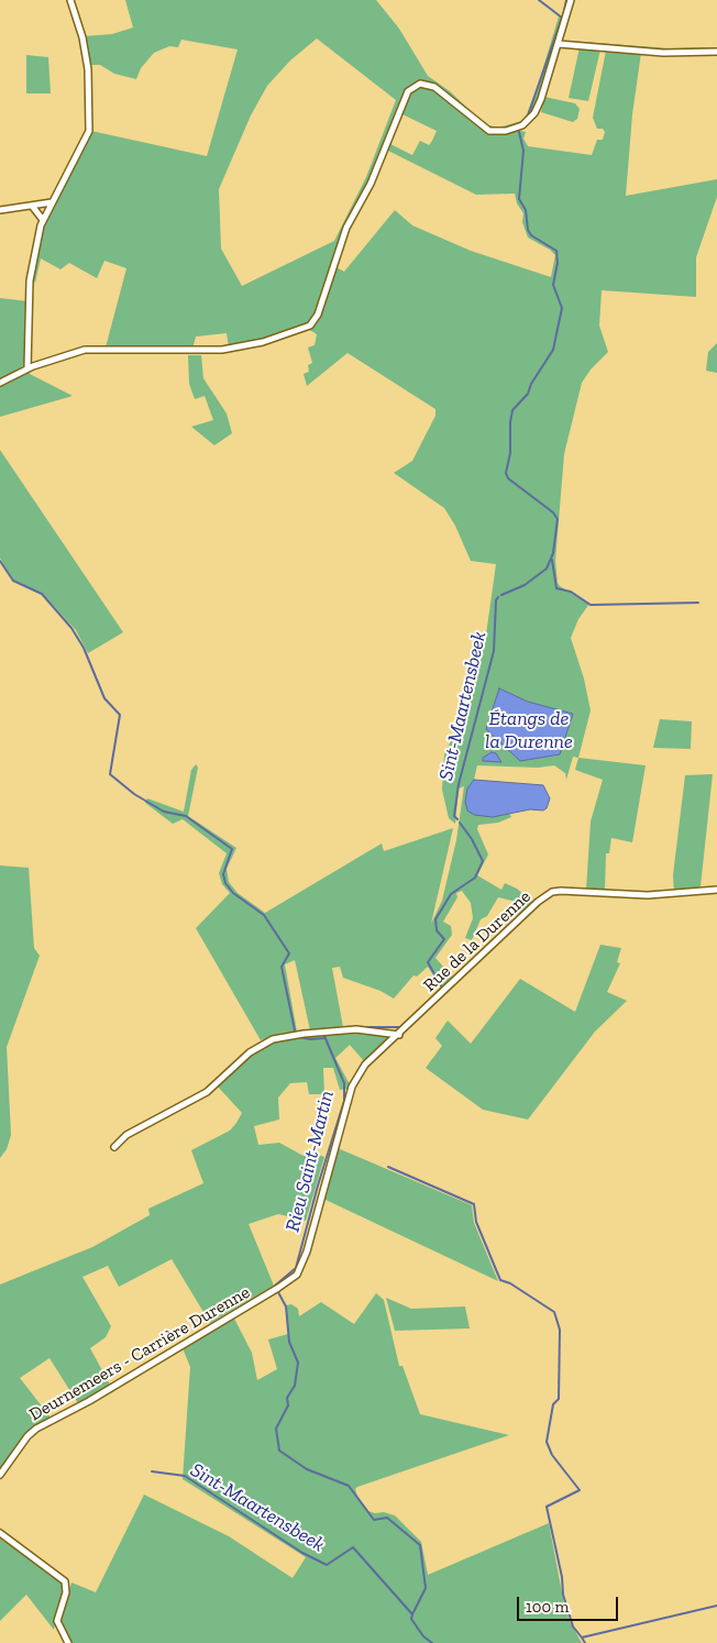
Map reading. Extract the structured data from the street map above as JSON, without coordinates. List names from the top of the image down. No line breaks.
{"streets":{"street":["Rue de la Durenne","Deurnemeers - Carrière Durenne"]},"crossings":[["Rue de la Durenne","Deurnemeers - Carrière Durenne"]],"water":["Sint-Maartensbeek","Étangs de la Durenne","Rieu Saint-Martin"],"scale_bar":"100 m"}
